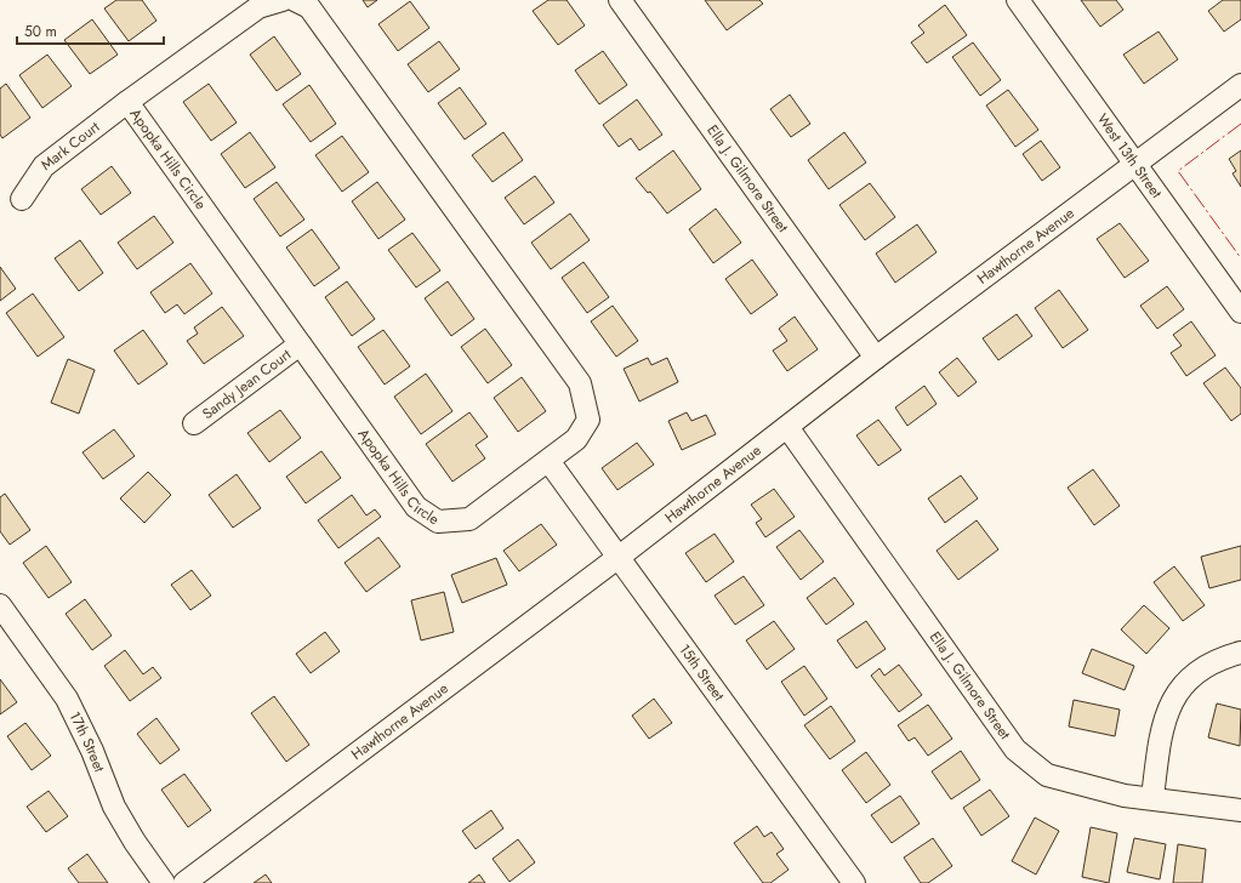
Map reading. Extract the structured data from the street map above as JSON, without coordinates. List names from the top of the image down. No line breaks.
{"streets":{"street":["Mark Court","West 13th Street","Apopka Hills Circle","Ella J. Gilmore Street","Hawthorne Avenue","Sandy Jean Court","15th Street","17th Street"]},"crossings":[["Mark Court","Apopka Hills Circle"],["West 13th Street","Hawthorne Avenue"],["Apopka Hills Circle","Sandy Jean Court"],["Apopka Hills Circle","15th Street"],["Ella J. Gilmore Street","Hawthorne Avenue"],["Hawthorne Avenue","15th Street"]],"scale_bar":"50 m"}
